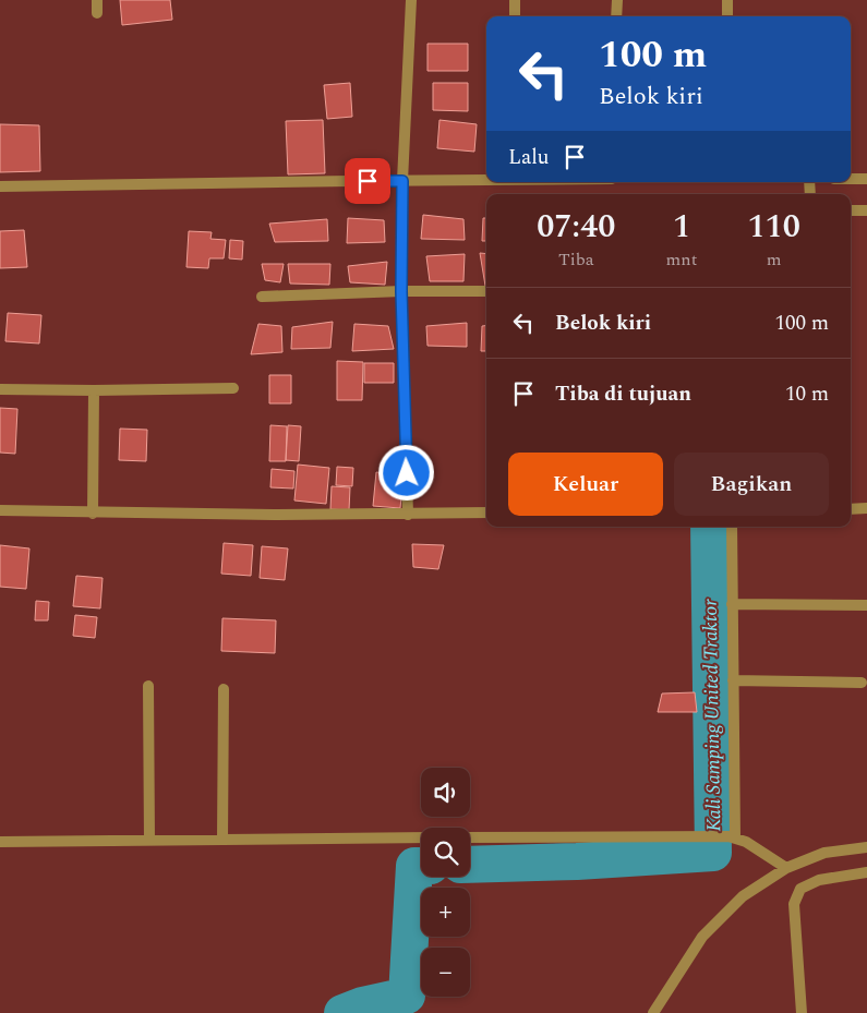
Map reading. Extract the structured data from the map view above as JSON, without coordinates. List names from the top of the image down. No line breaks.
{"water":["Kali Samping United Traktor"],"page":{"turn":["100 m","Belok kiri"],"then":"Lalu","eta":["07:40","Tiba","1","mnt","110","m"],"list":[{"name":"Belok kiri","value":"100 m"},{"name":"Tiba di tujuan","value":"10 m"}],"buttons":["Keluar","Bagikan"],"map_buttons":["+","−"]}}
